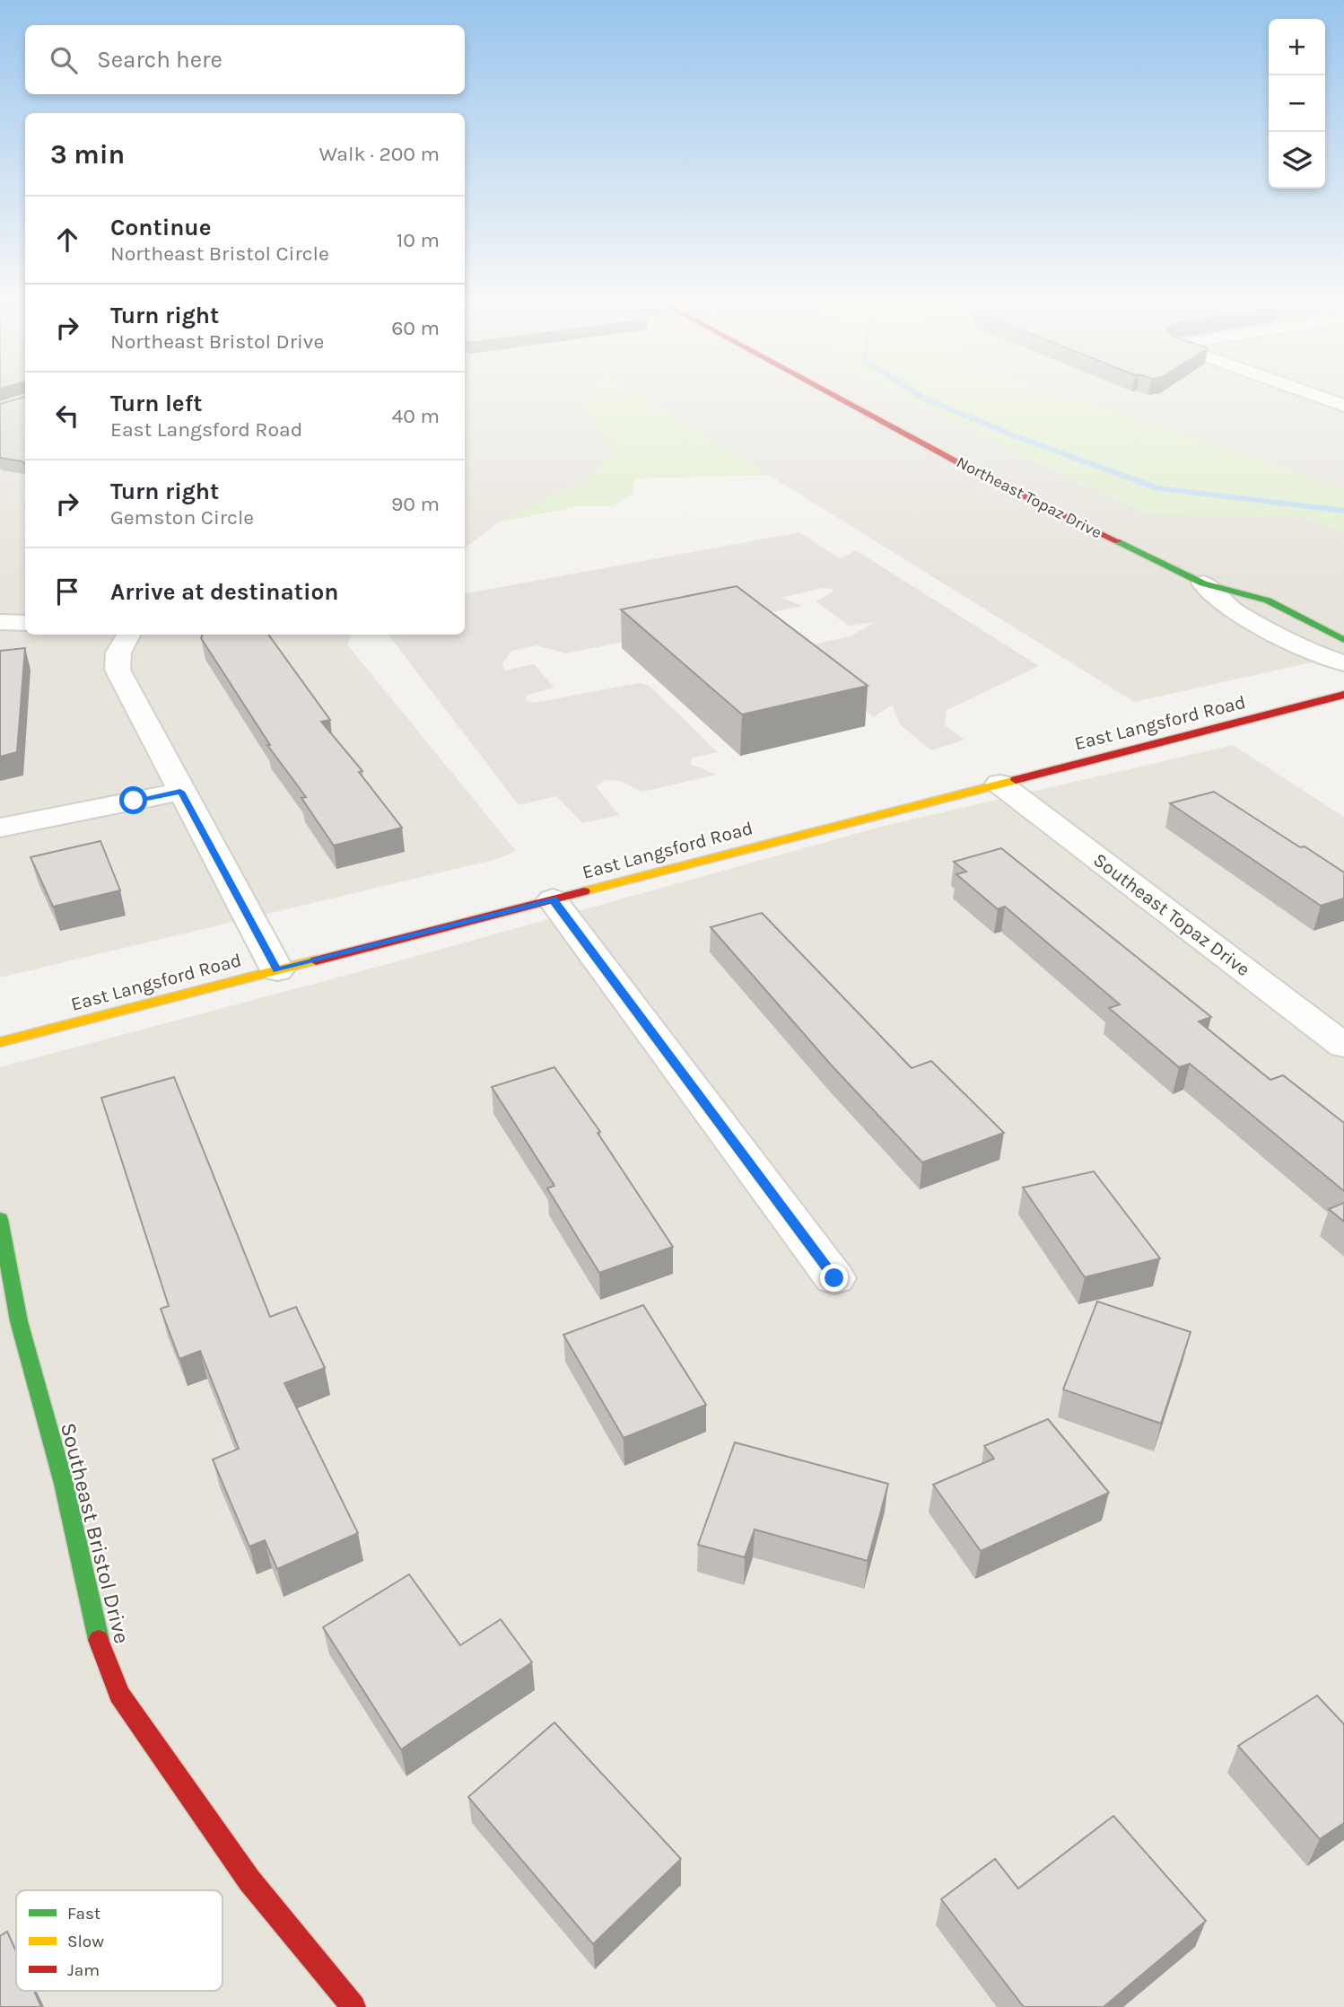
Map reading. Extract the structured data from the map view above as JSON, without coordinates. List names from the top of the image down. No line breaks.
{"streets":{"street":["Northeast Topaz Drive","East Langsford Road","Southeast Topaz Drive","Southeast Bristol Drive"]},"crossings":[["East Langsford Road","Southeast Topaz Drive"]],"legend":["Fast","Slow","Jam"],"page":{"map_buttons":["+","−"],"search":"Search here","heading":["3 min","Walk · 200 m"],"list":[["Continue","Northeast Bristol Circle","10 m"],["Turn right","Northeast Bristol Drive","60 m"],["Turn left","East Langsford Road","40 m"],["Turn right","Gemston Circle","90 m"],"Arrive at destination"]}}
